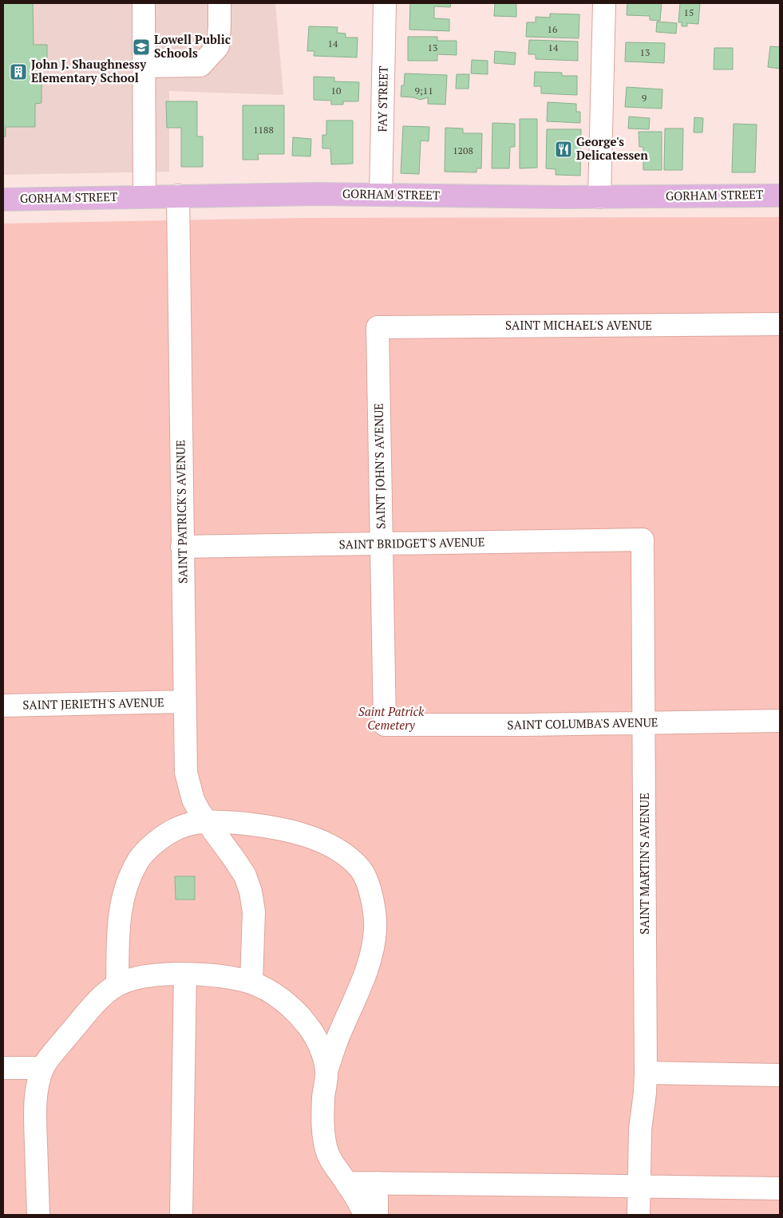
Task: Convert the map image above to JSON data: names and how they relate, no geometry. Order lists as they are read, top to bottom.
{
  "streets": {
    "main road": ["GORHAM STREET"],
    "street": [
      "FAY STREET",
      "SAINT MICHAEL'S AVENUE",
      "SAINT JOHN'S AVENUE",
      "SAINT PATRICK'S AVENUE",
      "SAINT BRIDGET'S AVENUE",
      "SAINT JERIETH'S AVENUE",
      "SAINT COLUMBA'S AVENUE",
      "SAINT MARTIN'S AVENUE"
    ]
  },
  "crossings": [
    ["FAY STREET", "GORHAM STREET"],
    ["GORHAM STREET", "SAINT PATRICK'S AVENUE"],
    ["SAINT MICHAEL'S AVENUE", "SAINT JOHN'S AVENUE"],
    ["SAINT JOHN'S AVENUE", "SAINT BRIDGET'S AVENUE"],
    ["SAINT JOHN'S AVENUE", "SAINT COLUMBA'S AVENUE"],
    ["SAINT PATRICK'S AVENUE", "SAINT BRIDGET'S AVENUE"],
    ["SAINT PATRICK'S AVENUE", "SAINT JERIETH'S AVENUE"],
    ["SAINT BRIDGET'S AVENUE", "SAINT MARTIN'S AVENUE"],
    ["SAINT COLUMBA'S AVENUE", "SAINT MARTIN'S AVENUE"]
  ],
  "parks": ["Saint Patrick Cemetery"],
  "places": {
    "school or university": ["Lowell Public Schools"],
    "building": ["John J. Shaughnessy Elementary School"],
    "restaurant": ["George's Delicatessen"]
  },
  "house_numbers": [
    "15",
    "16",
    "14",
    "13",
    "14",
    "13",
    "10",
    "9;11",
    "9",
    "1188",
    "1208"
  ]
}
